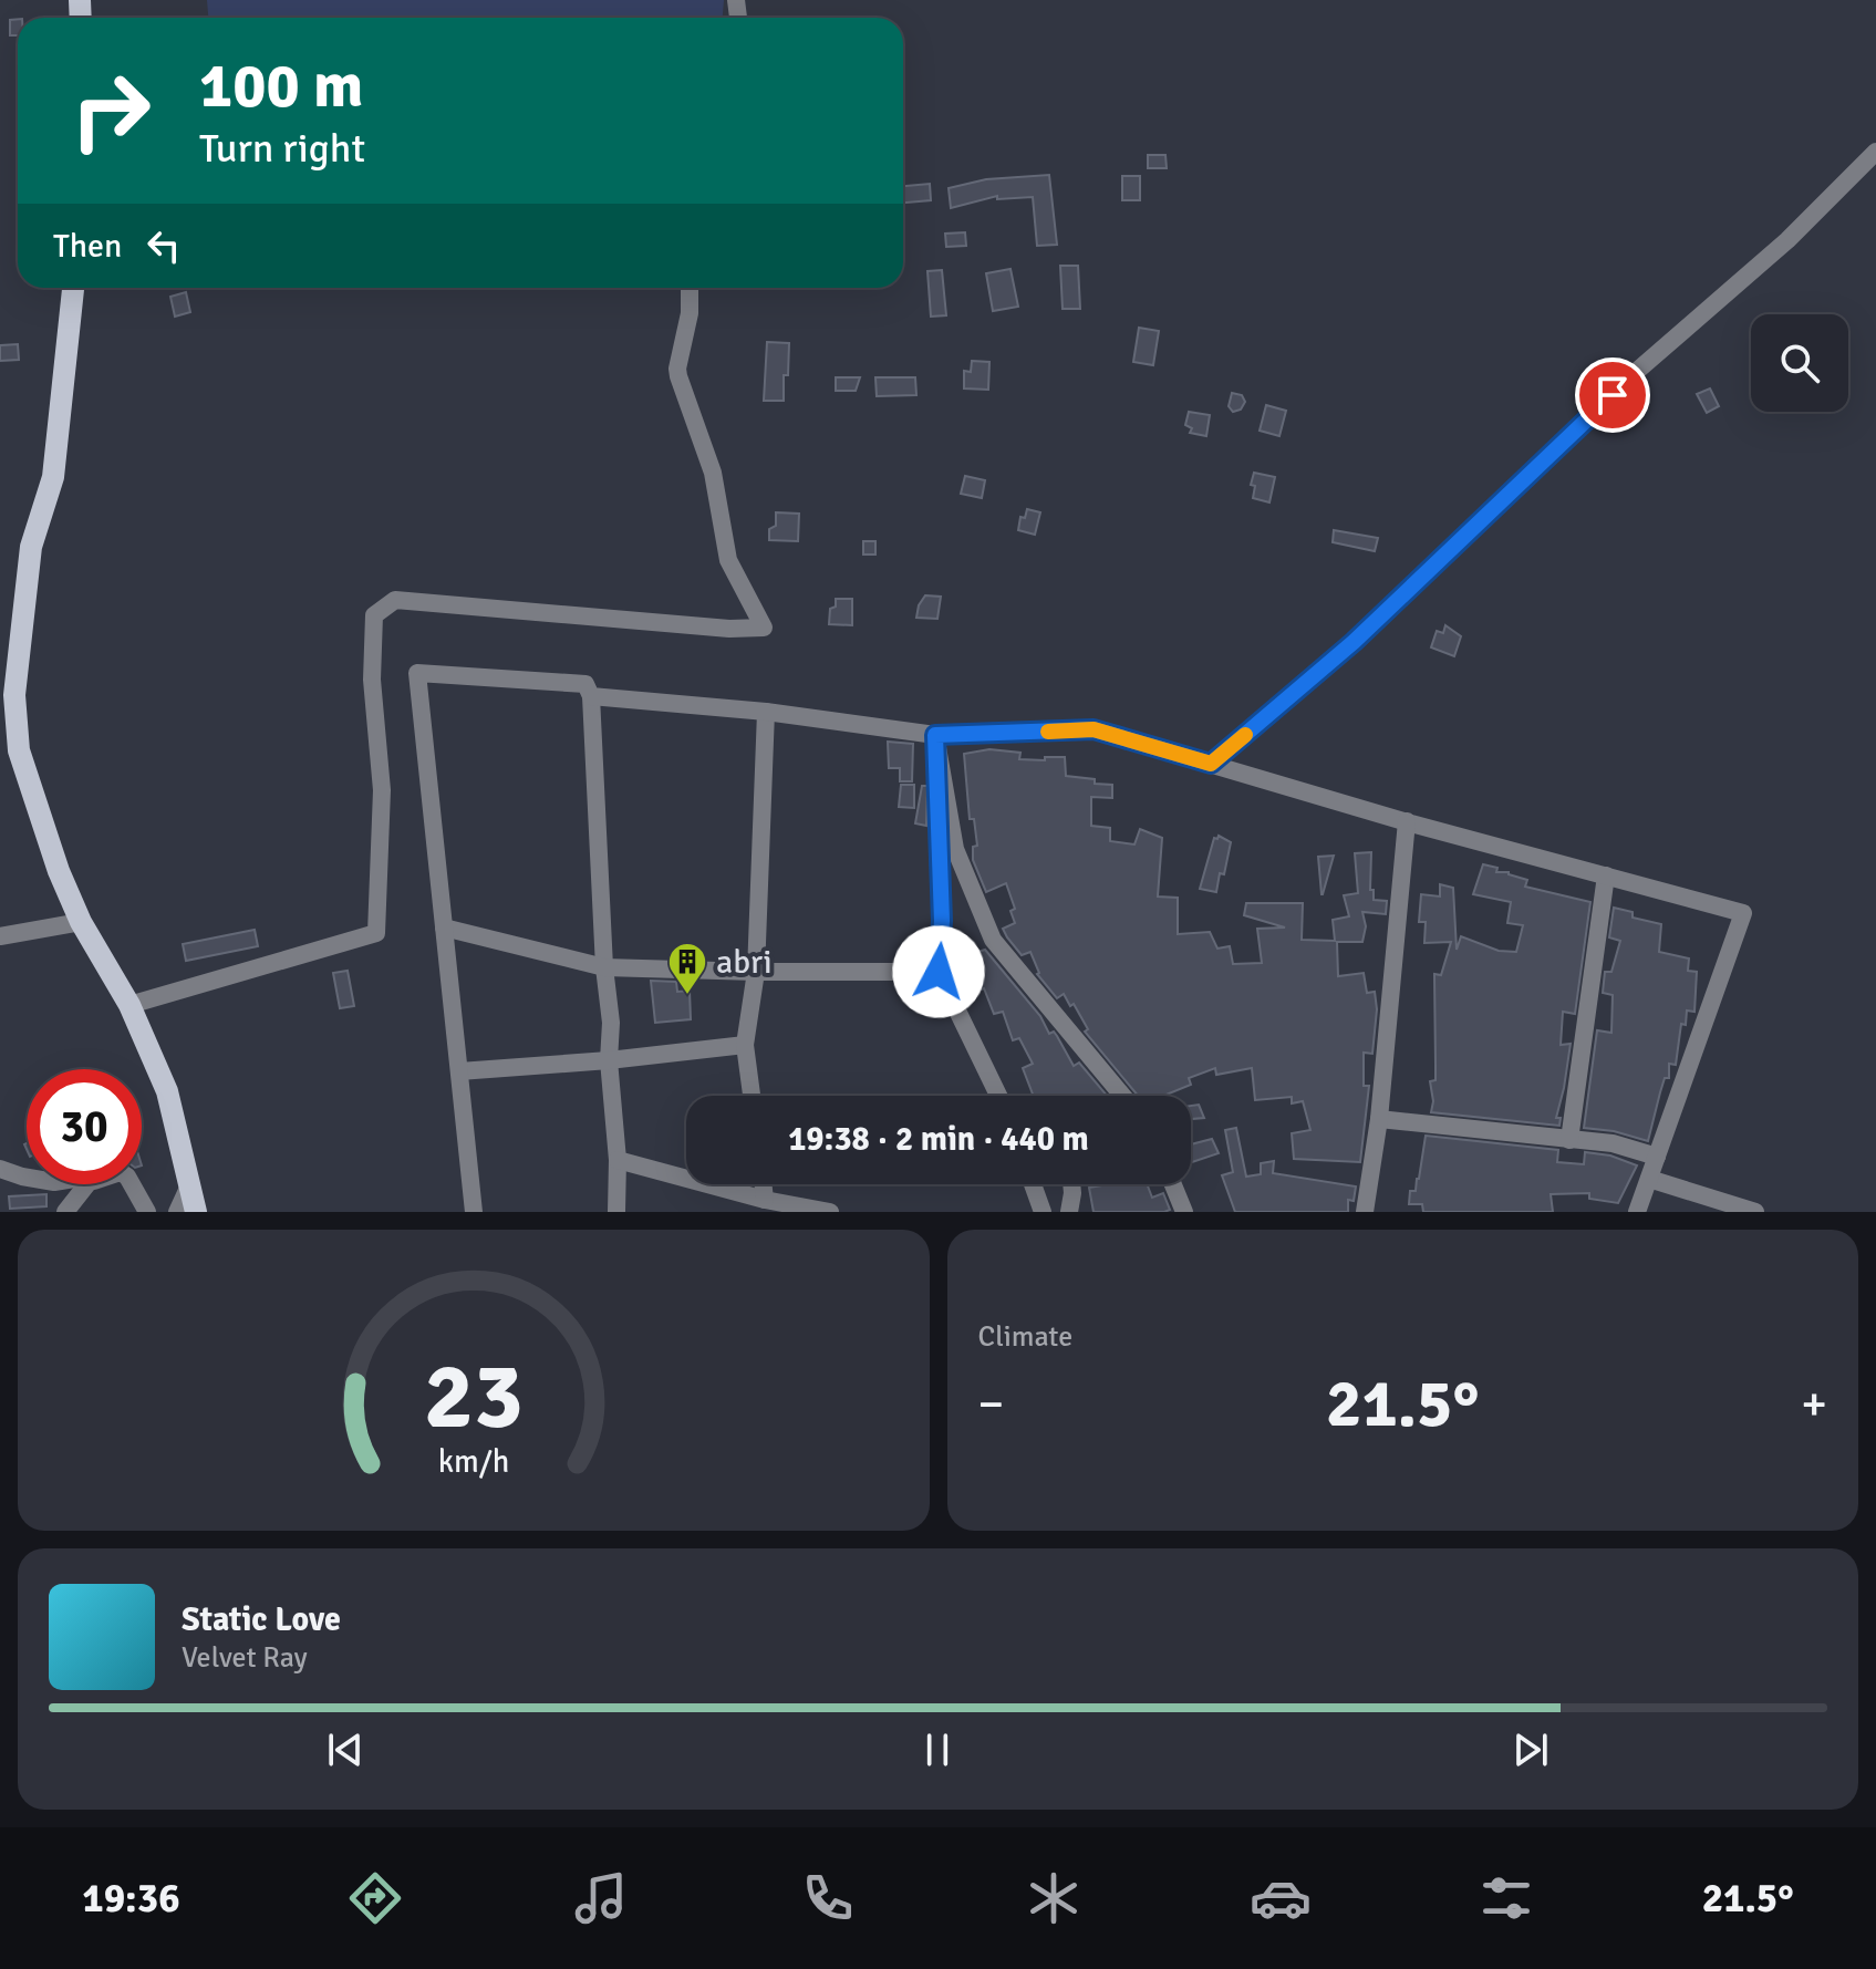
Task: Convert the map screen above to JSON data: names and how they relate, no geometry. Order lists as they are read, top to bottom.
{
  "places": {
    "building": ["abri"]
  },
  "page": {
    "turn": ["100 m", "Turn right"],
    "then": "Then",
    "limit": "30",
    "trip": "19:38 · 2 min · 440 m",
    "tile": "Climate",
    "heat": ["−", "21.5°", "+"],
    "song": ["Static Love", "Velvet Ray"],
    "tabs": ["19:36", "21.5°"],
    "gauge": ["23", "km/h"]
  }
}
